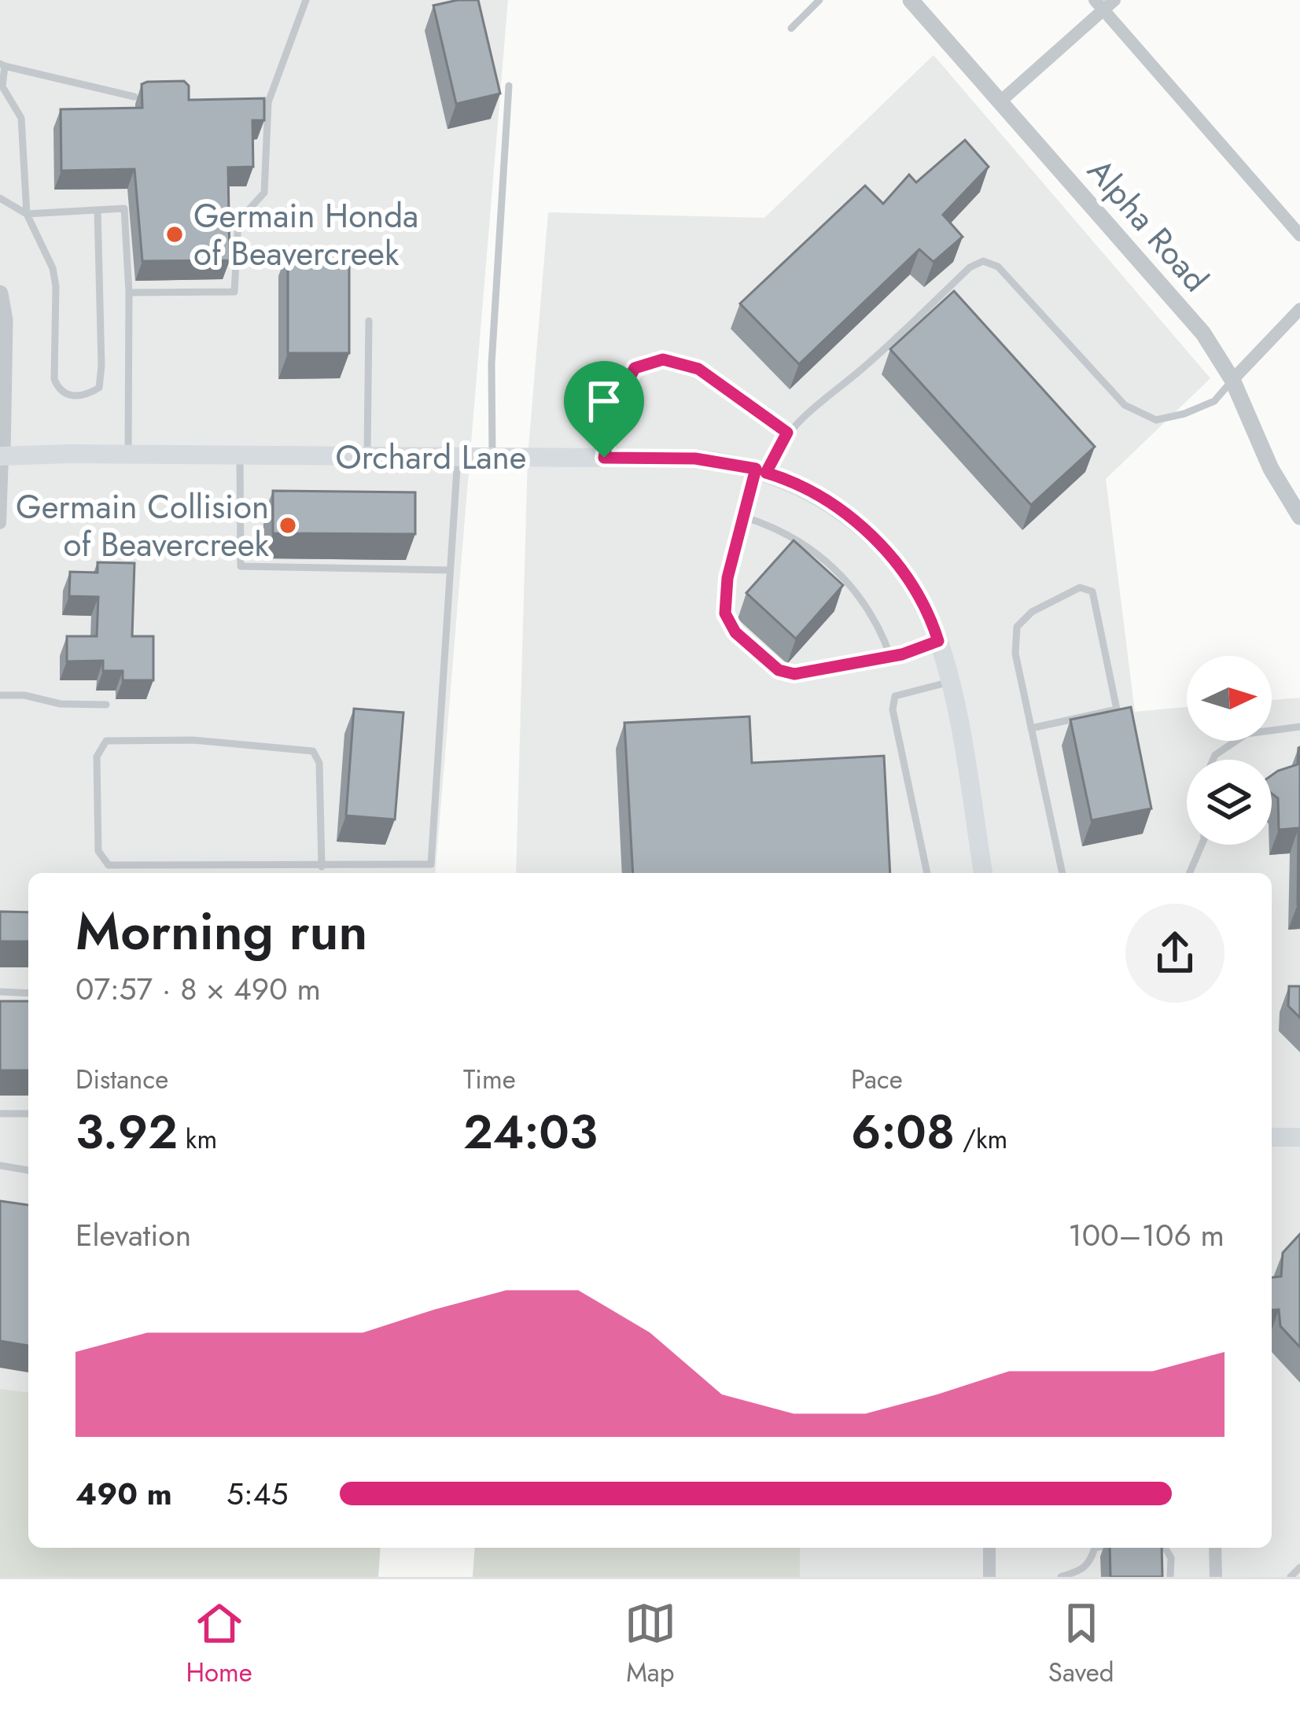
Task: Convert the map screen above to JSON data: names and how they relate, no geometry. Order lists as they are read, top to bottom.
{
  "streets": {
    "main road": ["Orchard Lane"],
    "street": ["Alpha Road"]
  },
  "places": ["Germain Honda of Beavercreek", "Germain Collision of Beavercreek"],
  "north": "right",
  "page": {
    "heading": ["Morning run", "07:57 · 8 × 490 m"],
    "stats": [
      ["Distance", "3.92 km"],
      ["Time", "24:03"],
      ["Pace", "6:08 /km"]
    ],
    "chart": ["Elevation", "100–106 m"],
    "list": [
      {
        "name": "490 m",
        "note": "5:45"
      }
    ],
    "tabs": ["Home", "Map", "Saved"]
  }
}
